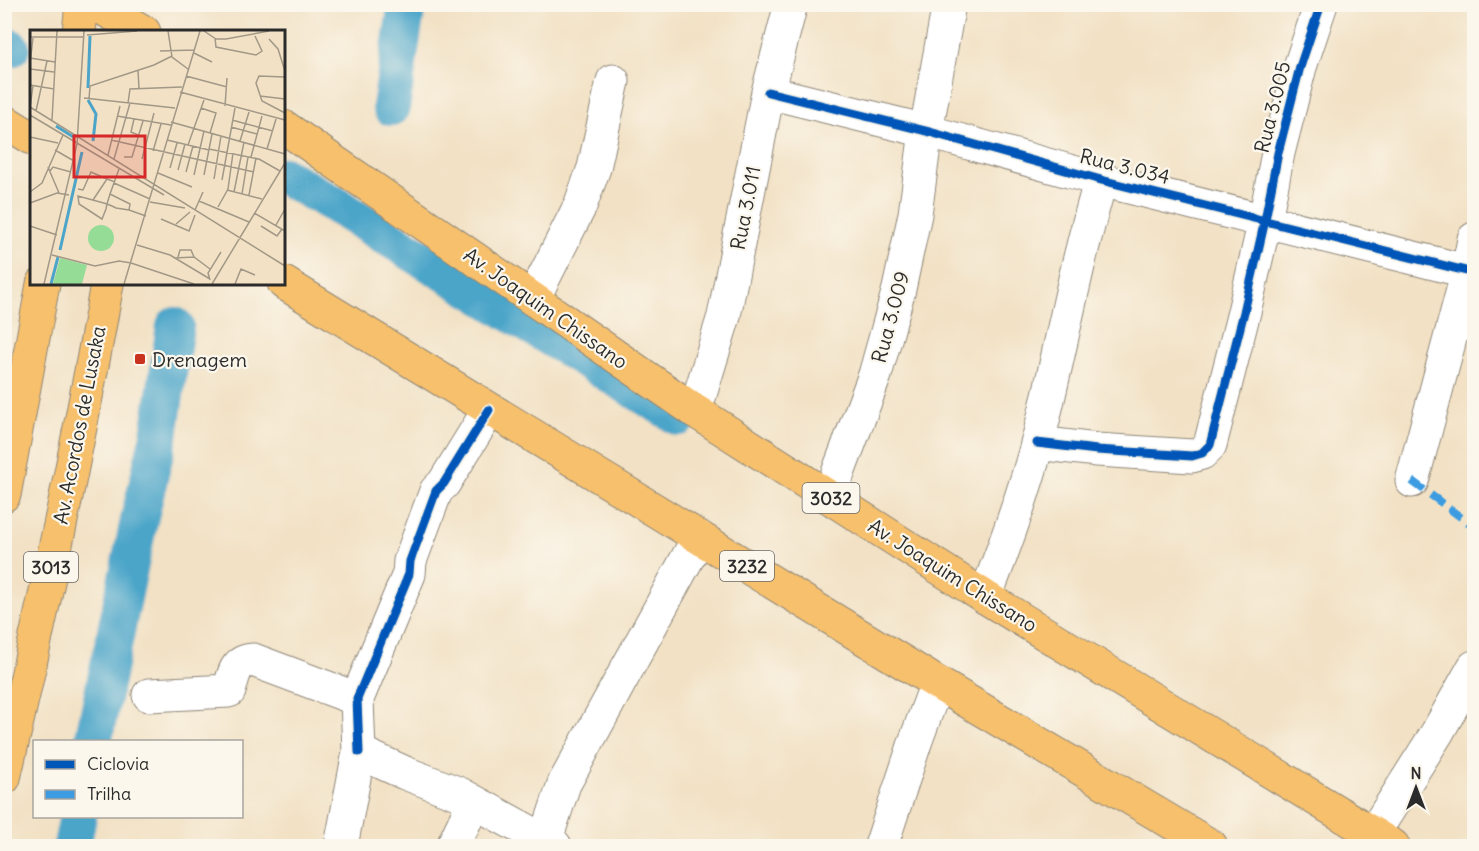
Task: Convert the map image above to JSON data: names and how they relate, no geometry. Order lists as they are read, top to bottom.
{
  "streets": {
    "main road": [
      "Av. Joaquim Chissano",
      "Av. Acordos de Lusaka",
      "3032",
      "3232",
      "3013"
    ],
    "street": [
      "Rua 3.005",
      "Rua 3.034",
      "Rua 3.011",
      "Rua 3.009"
    ]
  },
  "crossings": [
    ["Rua 3.005", "Rua 3.034"],
    ["Rua 3.034", "Rua 3.011"],
    ["Rua 3.034", "Rua 3.009"],
    ["Rua 3.011", "Av. Joaquim Chissano"],
    ["Av. Joaquim Chissano", "Rua 3.009"]
  ],
  "places": {
    "transit": ["Drenagem"]
  },
  "legend": ["Ciclovia", "Trilha"],
  "north": "top"
}
